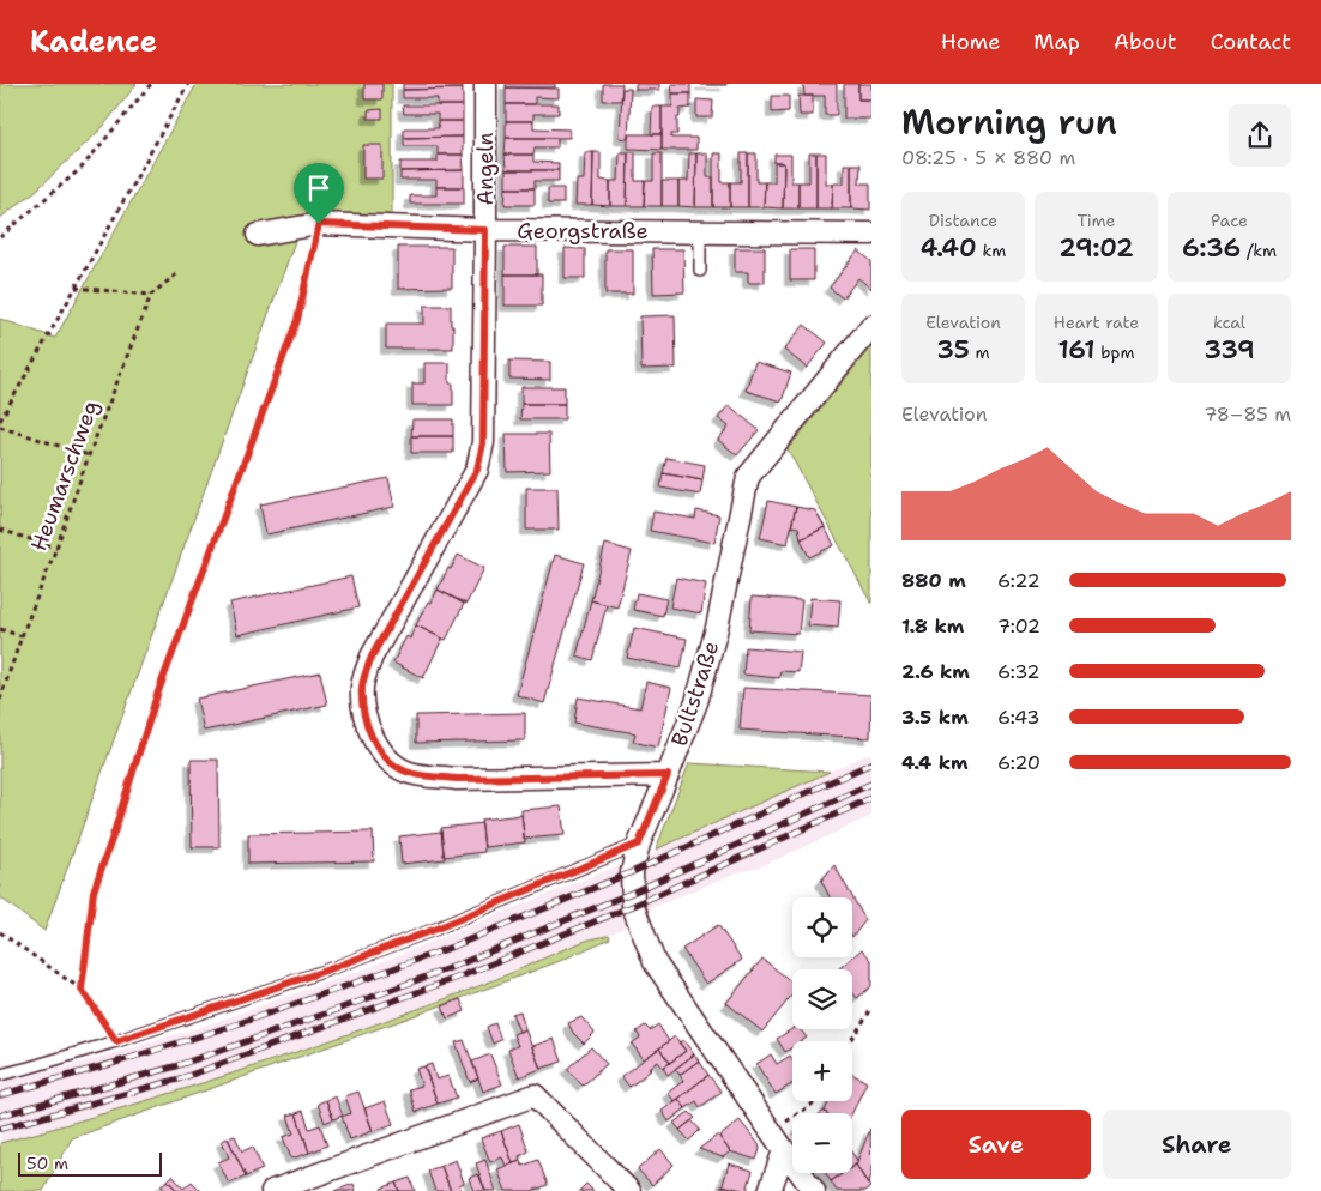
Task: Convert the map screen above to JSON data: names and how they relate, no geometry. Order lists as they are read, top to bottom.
{
  "streets": {
    "street": ["Angeln", "Georgstraße", "Bultstraße"],
    "path": ["Heumarschweg"]
  },
  "crossings": [
    ["Angeln", "Georgstraße"],
    ["Angeln", "Bultstraße"]
  ],
  "scale_bar": "50 m",
  "page": {
    "header": "Kadence",
    "nav": [
      "Home",
      "Map",
      "About",
      "Contact"
    ],
    "heading": ["Morning run", "08:25 · 5 × 880 m"],
    "stats": [
      ["Distance", "4.40 km"],
      ["Time", "29:02"],
      ["Pace", "6:36 /km"],
      ["Elevation", "35 m"],
      ["Heart rate", "161 bpm"],
      ["kcal", "339"]
    ],
    "chart": ["Elevation", "78–85 m"],
    "list": [
      {
        "name": "880 m",
        "note": "6:22"
      },
      {
        "name": "1.8 km",
        "note": "7:02"
      },
      {
        "name": "2.6 km",
        "note": "6:32"
      },
      {
        "name": "3.5 km",
        "note": "6:43"
      },
      {
        "name": "4.4 km",
        "note": "6:20"
      }
    ],
    "map_buttons": ["+", "−"],
    "buttons": ["Save", "Share"],
    "scale": "50 m"
  }
}
